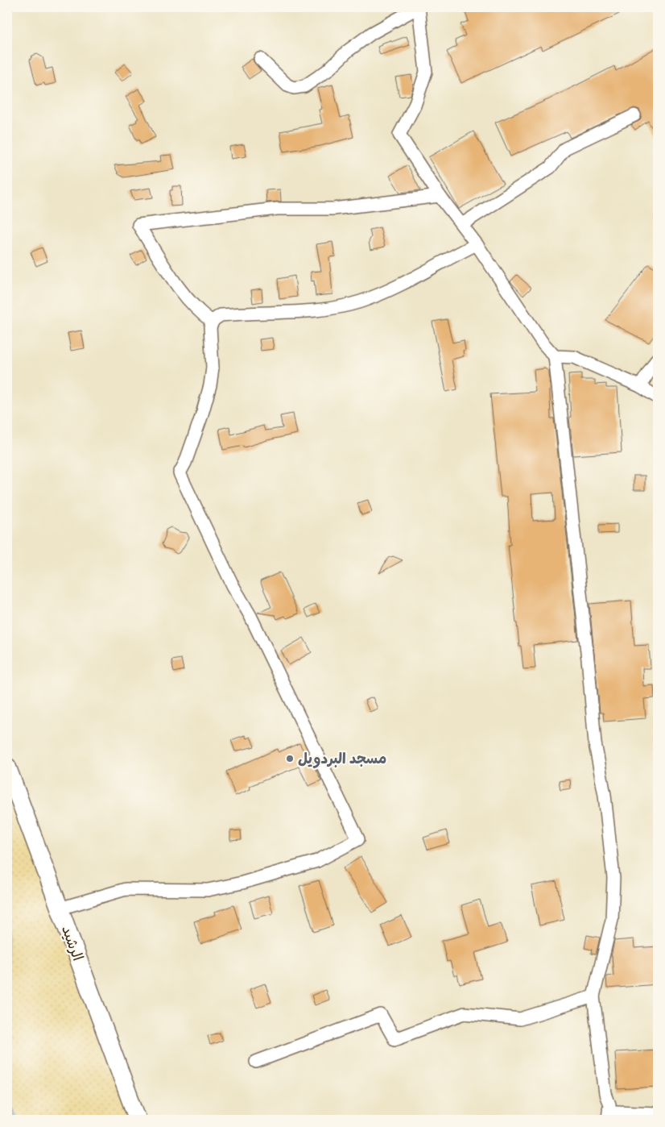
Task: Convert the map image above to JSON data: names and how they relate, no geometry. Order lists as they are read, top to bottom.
{
  "streets": {
    "main road": ["الرشيد"]
  },
  "places": ["مسجد البردويل"]
}
